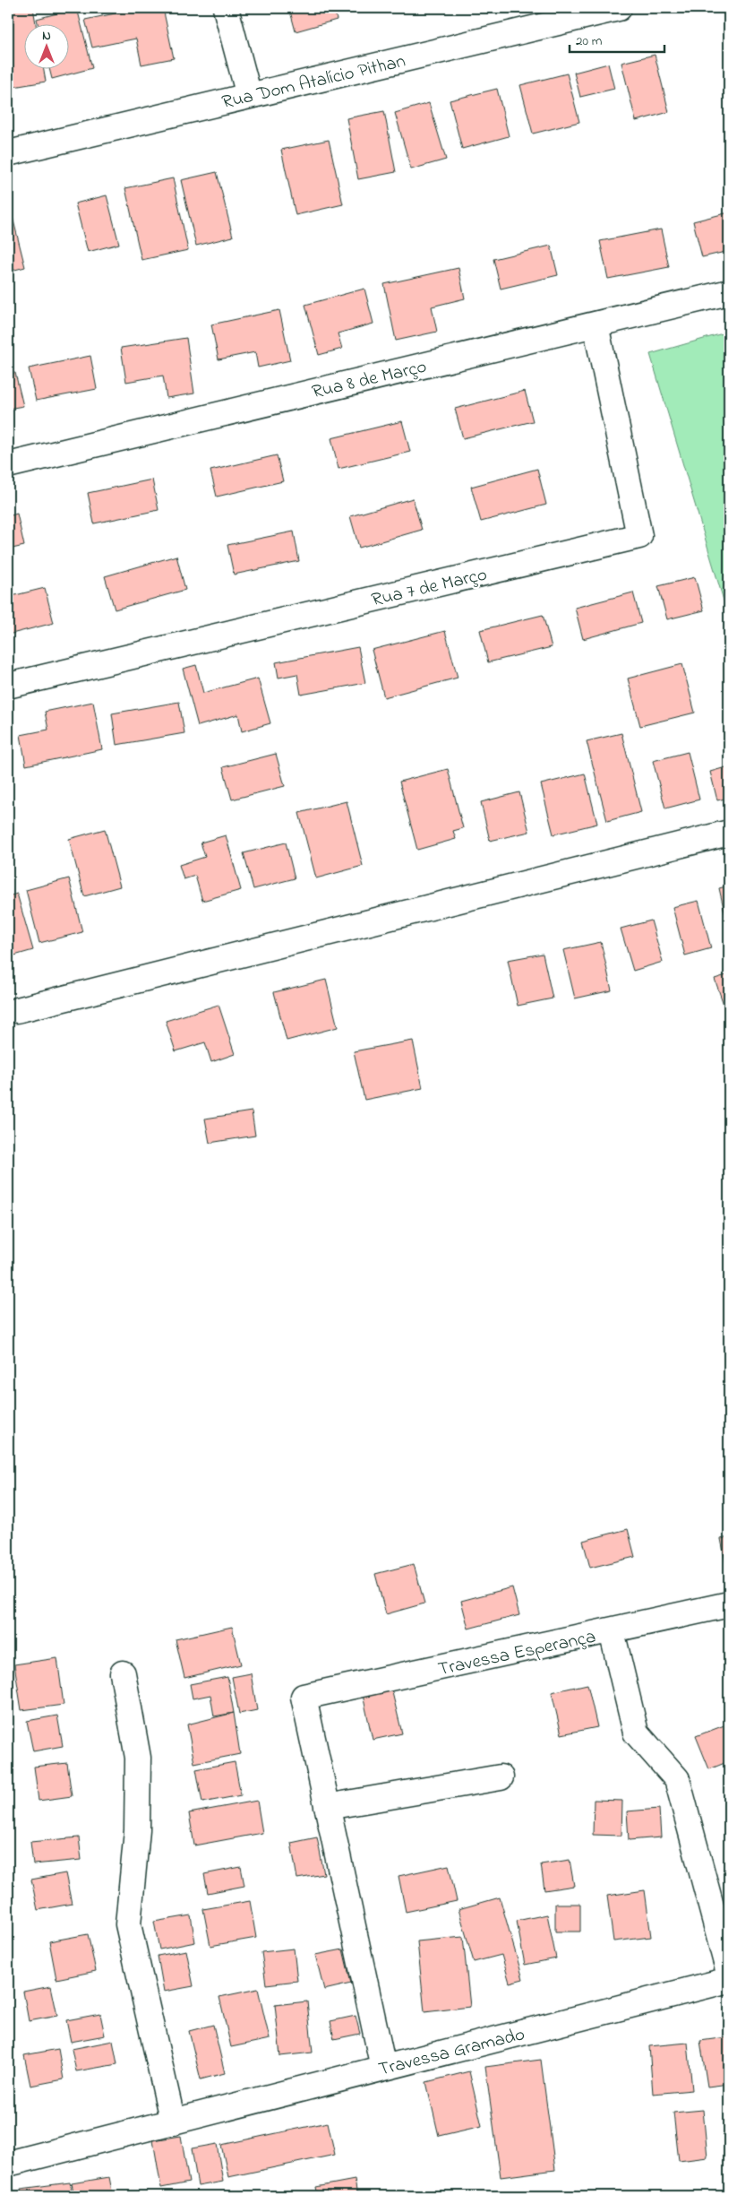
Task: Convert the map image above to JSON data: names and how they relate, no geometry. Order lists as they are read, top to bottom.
{
  "streets": {
    "street": [
      "Rua Dom Atalício Pithan",
      "Rua 8 de Março",
      "Rua 7 de Março",
      "Travessa Esperança",
      "Travessa Gramado"
    ]
  },
  "crossings": [
    ["Rua 8 de Março", "Rua 7 de Março"]
  ],
  "scale_bar": "20 m",
  "north": "top"
}
